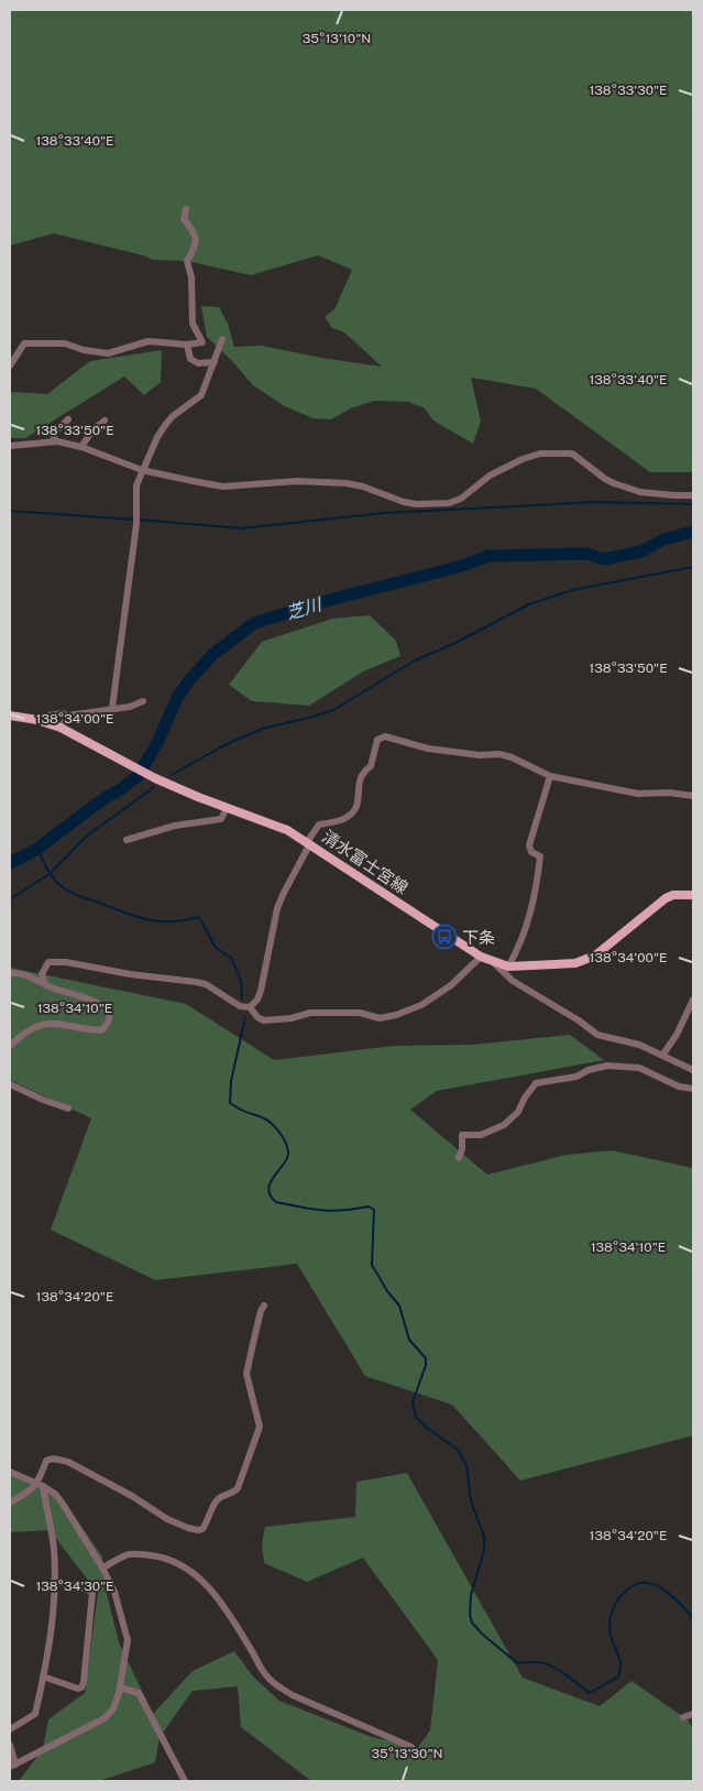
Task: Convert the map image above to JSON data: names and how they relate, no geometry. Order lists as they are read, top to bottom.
{
  "streets": {
    "main road": ["清水富士宮線"]
  },
  "water": ["芝川"],
  "places": {
    "bus stop": ["下条"]
  },
  "coordinates": [
    "35°13'10\"N",
    "138°33'30\"E",
    "138°33'40\"E",
    "138°33'50\"E",
    "138°34'00\"E",
    "138°34'10\"E",
    "138°34'20\"E",
    "138°34'30\"E",
    "35°13'30\"N"
  ]
}
